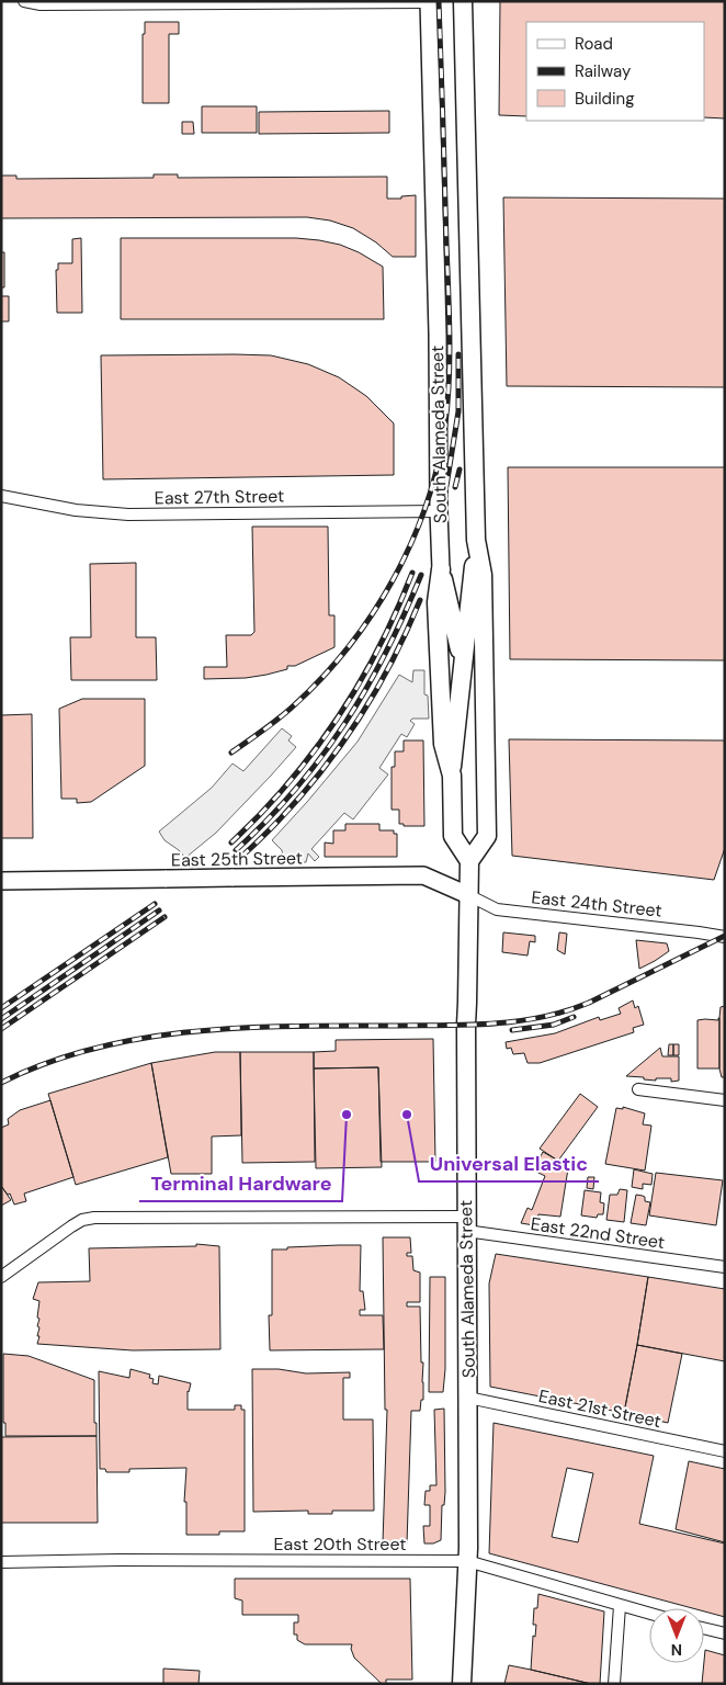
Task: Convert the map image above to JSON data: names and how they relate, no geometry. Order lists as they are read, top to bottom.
{
  "streets": {
    "main road": ["South Alameda Street"],
    "street": [
      "East 27th Street",
      "East 25th Street",
      "East 24th Street",
      "East 22nd Street",
      "East 21st Street",
      "East 20th Street"
    ]
  },
  "crossings": [
    ["South Alameda Street", "East 27th Street"],
    ["South Alameda Street", "East 25th Street"],
    ["South Alameda Street", "East 24th Street"],
    ["South Alameda Street", "East 22nd Street"],
    ["South Alameda Street", "East 21st Street"],
    ["South Alameda Street", "East 20th Street"],
    ["East 25th Street", "East 24th Street"]
  ],
  "places": ["Terminal Hardware", "Universal Elastic"],
  "legend": ["Road", "Railway", "Building"],
  "north": "bottom"
}
